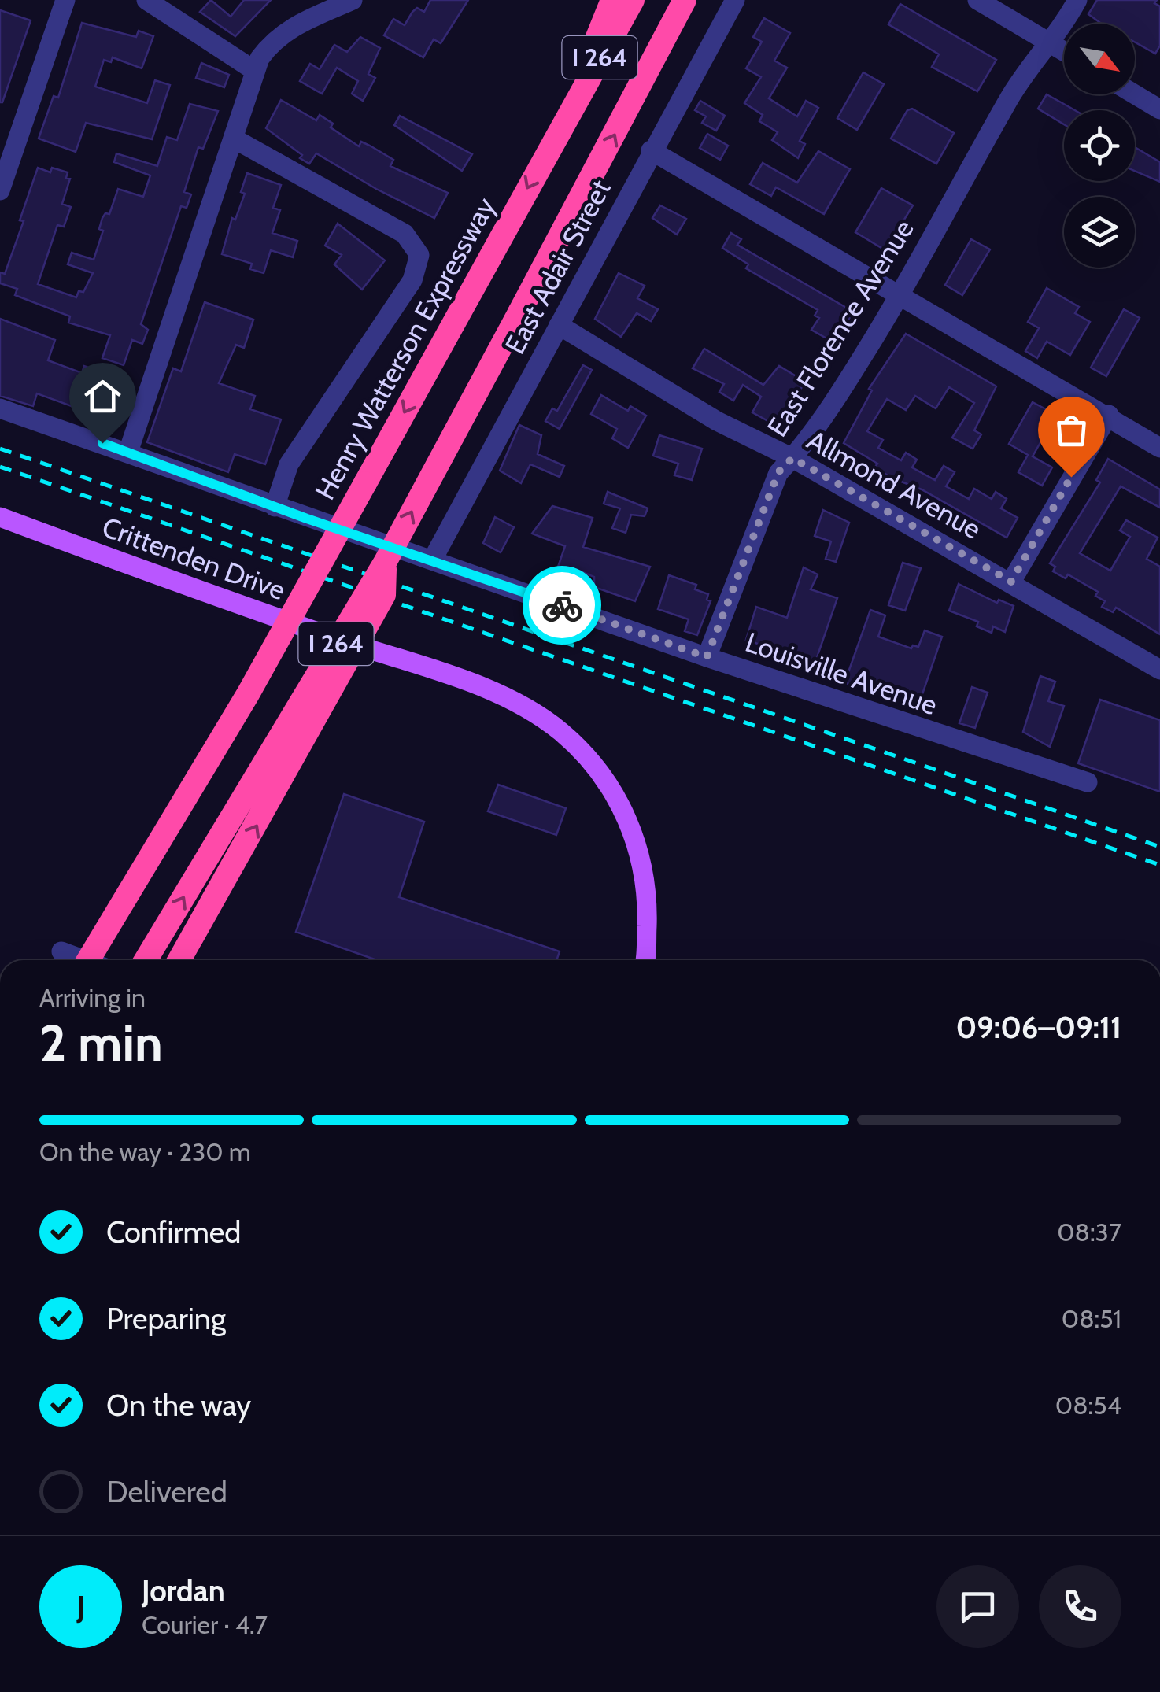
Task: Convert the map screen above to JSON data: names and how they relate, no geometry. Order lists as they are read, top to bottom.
{
  "streets": {
    "highway": ["I 264", "Henry Watterson Expressway"],
    "main road": ["Crittenden Drive"],
    "street": [
      "East Adair Street",
      "East Florence Avenue",
      "Allmond Avenue",
      "Louisville Avenue"
    ]
  },
  "crossings": [
    ["East Adair Street", "Allmond Avenue"],
    ["East Adair Street", "Louisville Avenue"],
    ["East Florence Avenue", "Allmond Avenue"],
    ["East Florence Avenue", "Louisville Avenue"]
  ],
  "north": "bottom right",
  "page": {
    "heading": ["2 min", "Arriving in", "09:06–09:11"],
    "panel": ["Jordan", "Courier · 4.7"],
    "bar": "On the way · 230 m",
    "list": [
      ["Confirmed", "08:37"],
      ["Preparing", "08:51"],
      ["On the way", "08:54"],
      "Delivered"
    ],
    "round": "J"
  }
}
